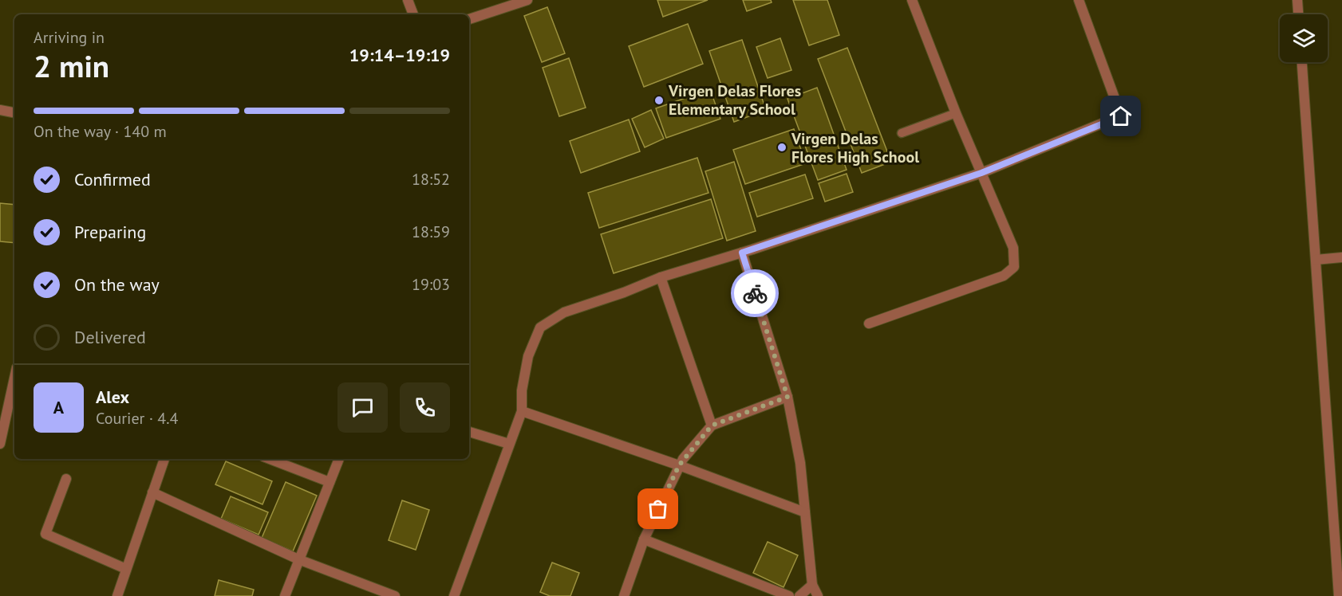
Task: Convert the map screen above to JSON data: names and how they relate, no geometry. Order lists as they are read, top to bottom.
{
  "places": ["Virgen Delas Flores Elementary School", "Virgen Delas Flores High School"],
  "page": {
    "heading": ["2 min", "Arriving in", "19:14–19:19"],
    "panel": ["Alex", "Courier · 4.4"],
    "bar": "On the way · 140 m",
    "list": [
      ["Confirmed", "18:52"],
      ["Preparing", "18:59"],
      ["On the way", "19:03"],
      "Delivered"
    ],
    "round": "A"
  }
}
